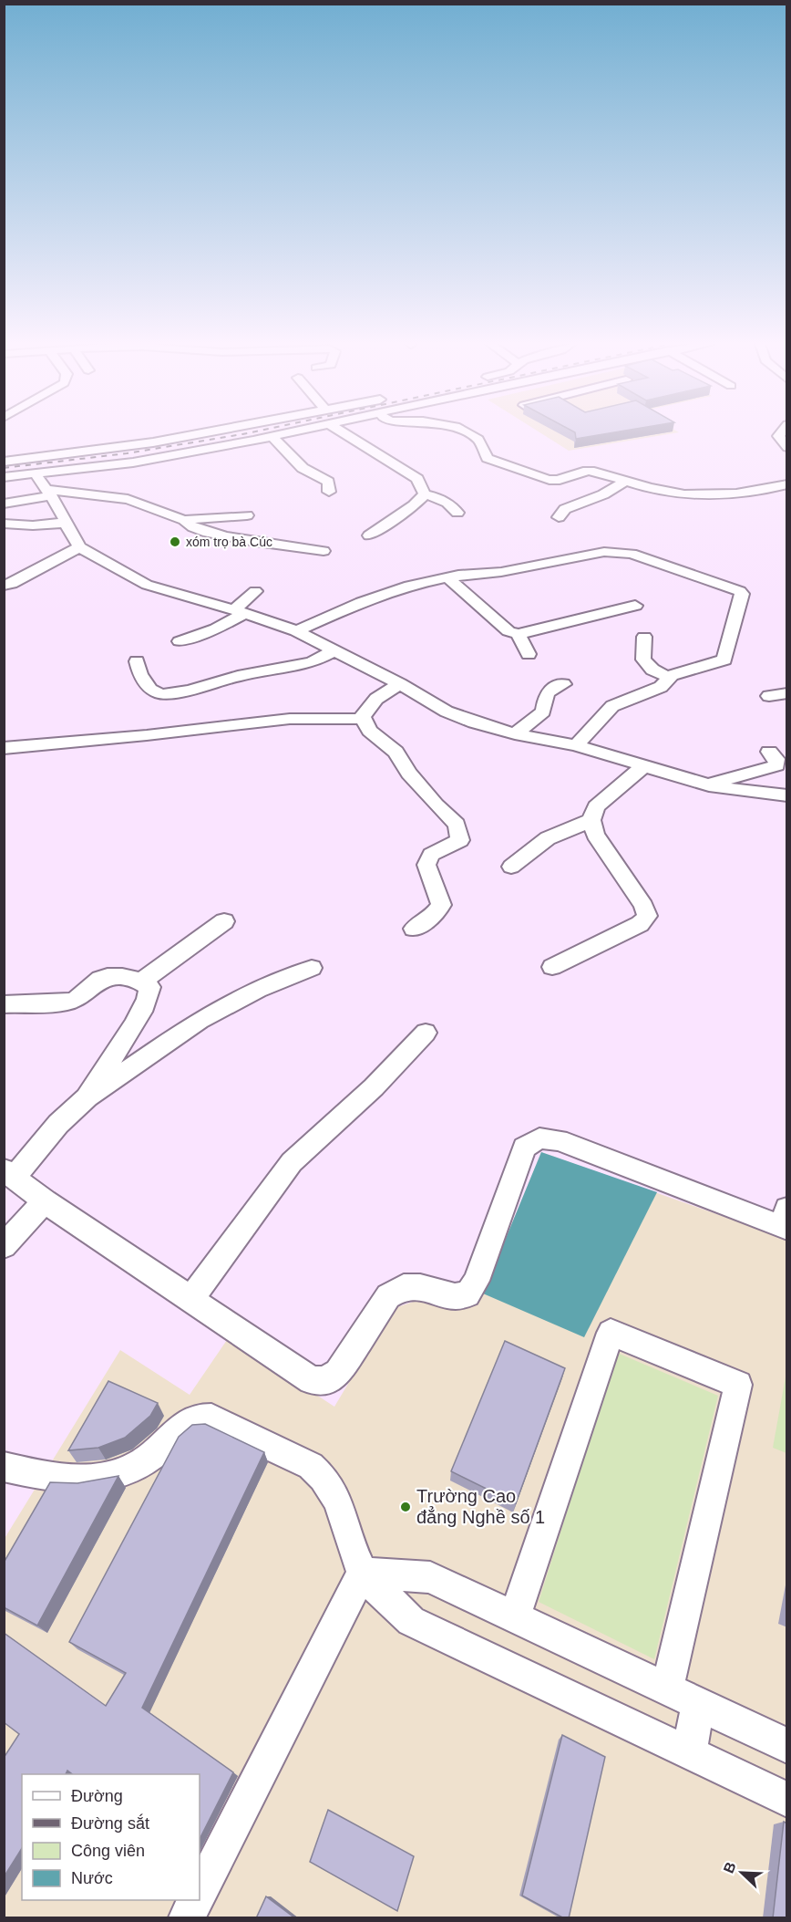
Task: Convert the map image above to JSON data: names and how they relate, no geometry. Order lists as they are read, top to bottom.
{
  "places": ["xóm trọ bà Cúc", "Trường Cao đẳng Nghề số 1"],
  "legend": [
    "Đường",
    "Đường sắt",
    "Công viên",
    "Nước"
  ],
  "north": "top left"
}
